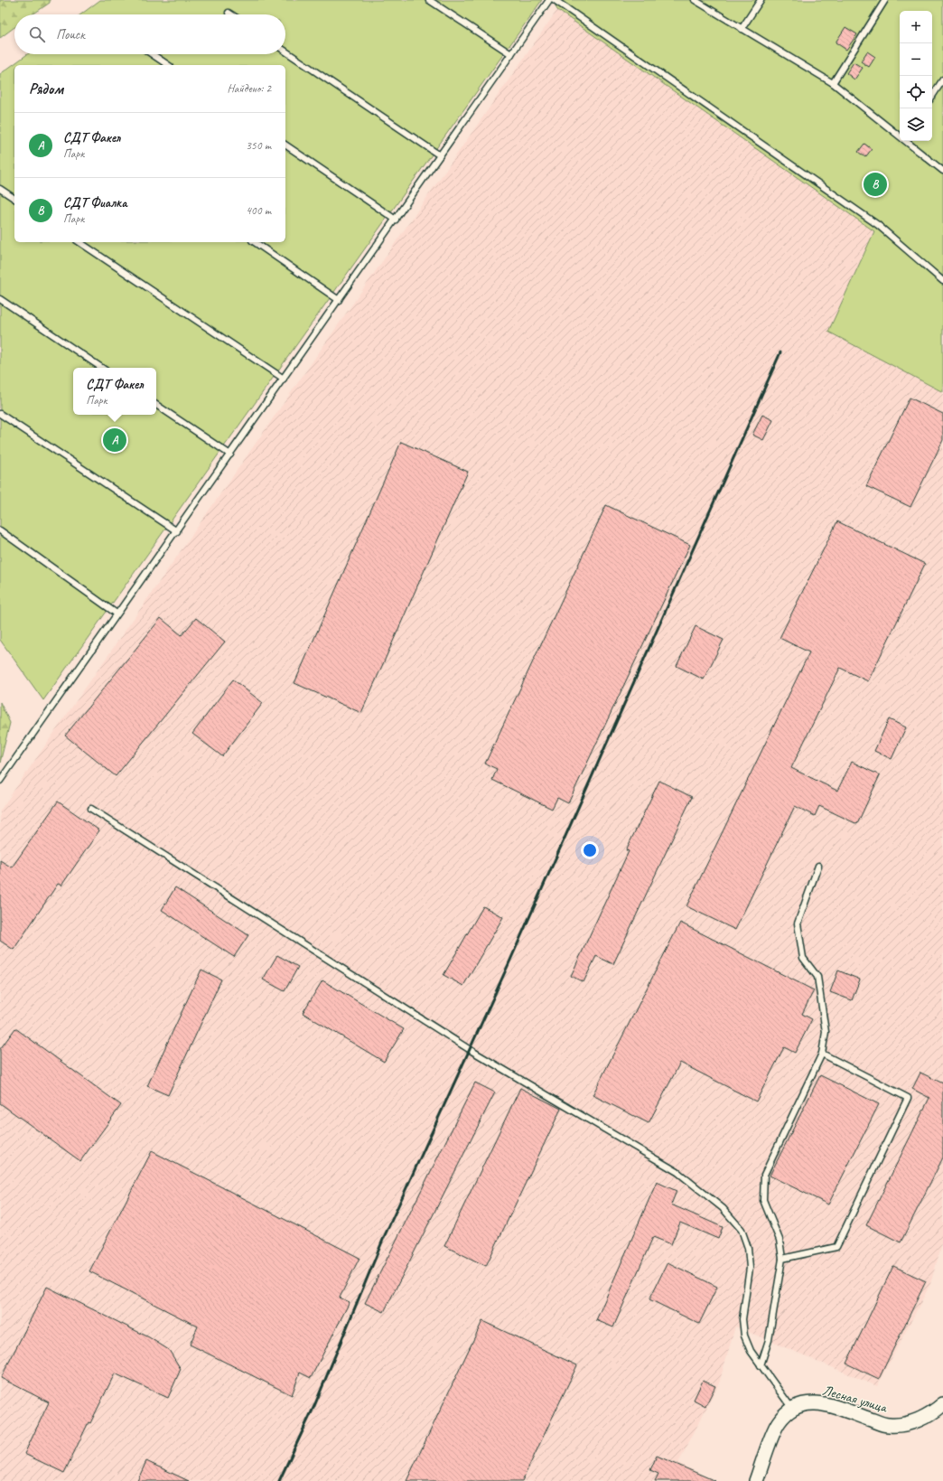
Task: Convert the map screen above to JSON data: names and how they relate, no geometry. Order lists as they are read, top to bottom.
{
  "streets": {
    "street": ["Лесная улица"]
  },
  "page": {
    "map_buttons": ["+", "−"],
    "search": "Поиск",
    "heading": ["Рядом", "Найдено: 2"],
    "list": [
      {
        "mark": "A",
        "name": "СДТ Факел",
        "note": "Парк",
        "value": "350 m"
      },
      {
        "mark": "B",
        "name": "СДТ Фиалка",
        "note": "Парк",
        "value": "400 m"
      }
    ],
    "pins": ["B", "A"],
    "popup": ["СДТ Факел", "Парк"]
  }
}
